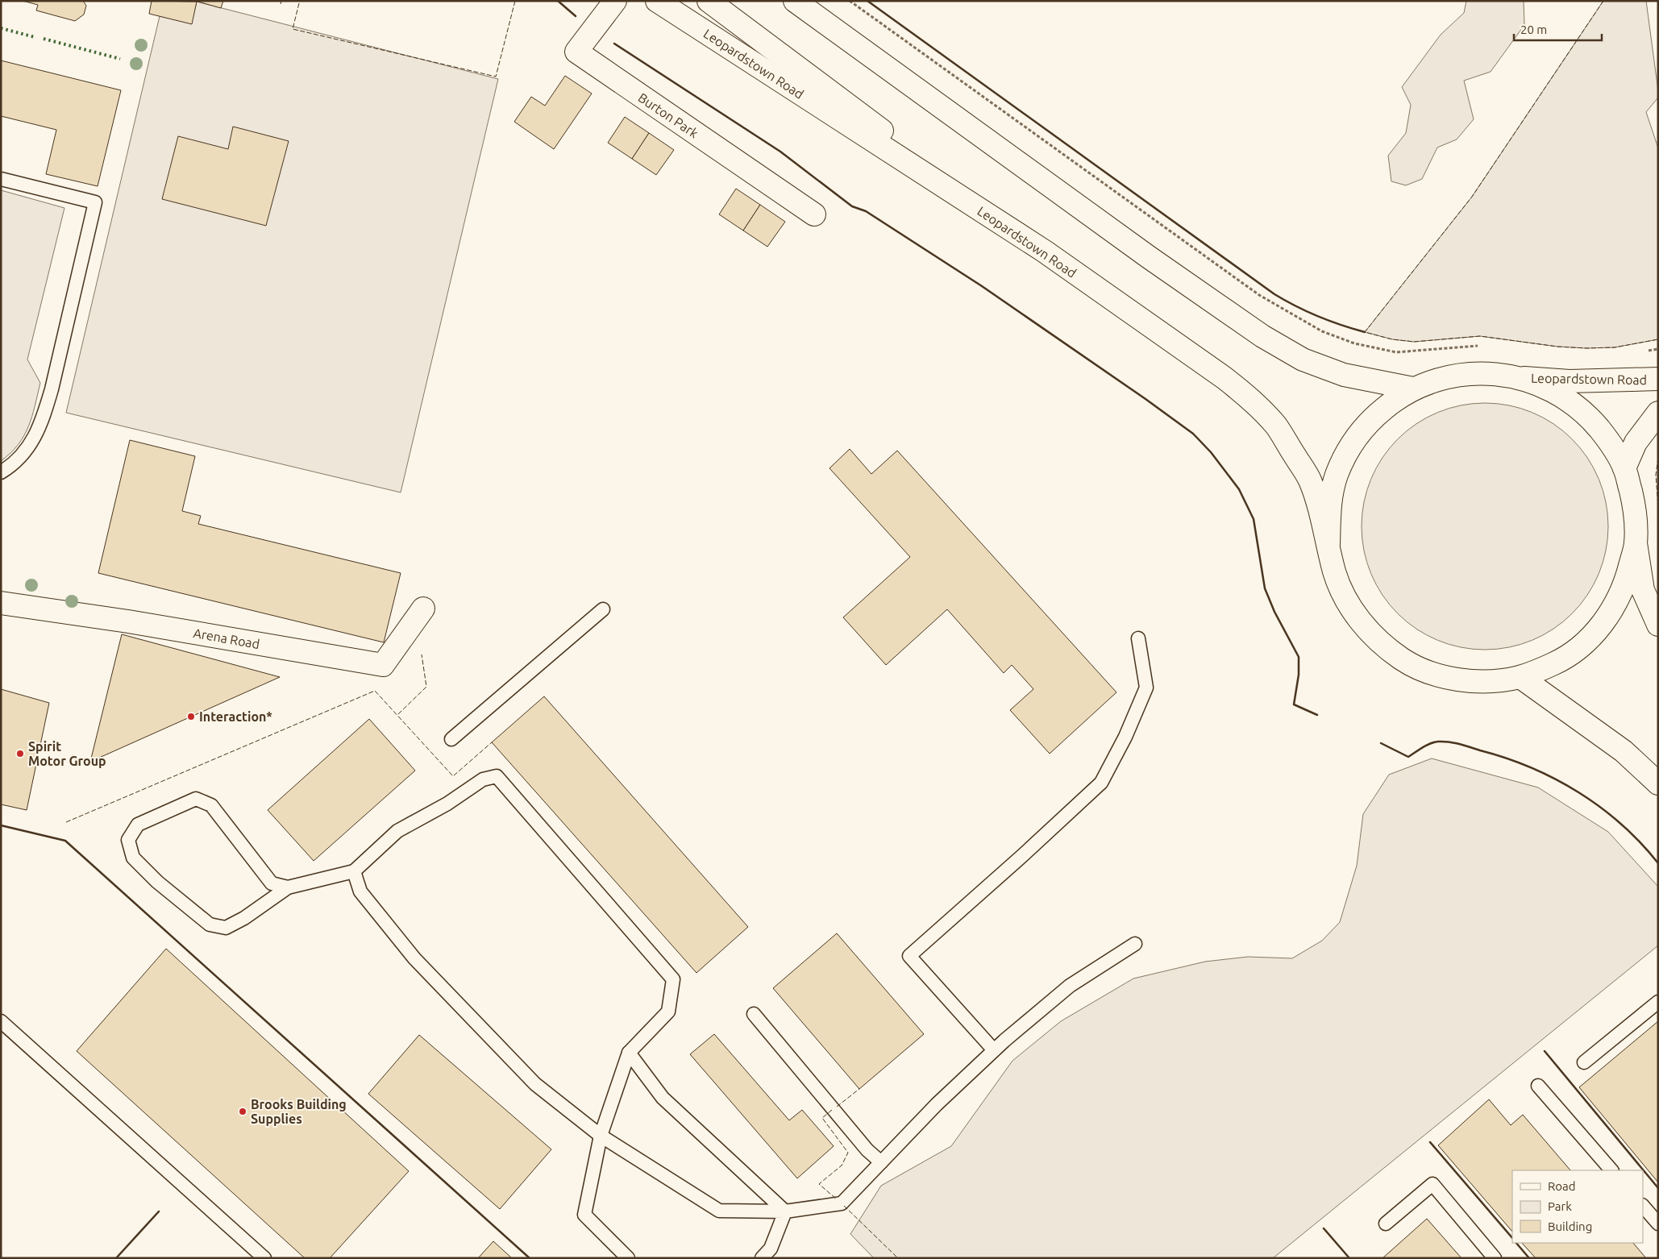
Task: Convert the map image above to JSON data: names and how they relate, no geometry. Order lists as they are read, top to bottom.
{
  "streets": {
    "main road": ["Leopardstown Road", "Burton Park", "Arena Road"]
  },
  "places": ["Interaction*", "Spirit Motor Group", "Brooks Building Supplies"],
  "legend": ["Road", "Park", "Building"],
  "scale_bar": "20 m"
}
